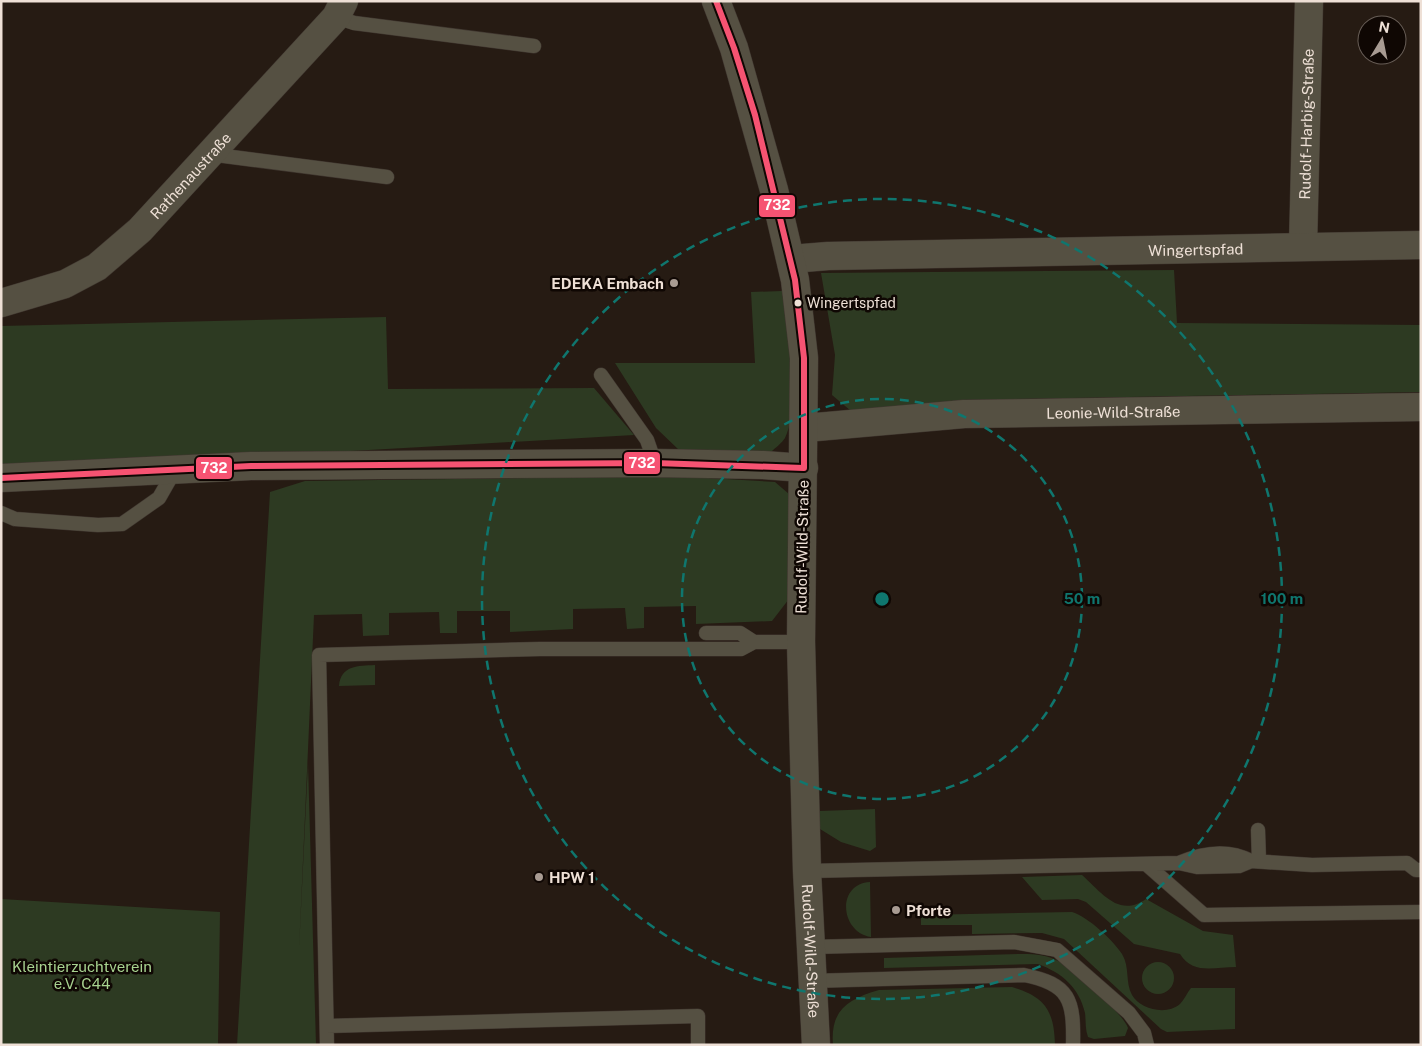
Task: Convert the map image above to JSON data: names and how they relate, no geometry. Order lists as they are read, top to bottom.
{
  "streets": {
    "street": [
      "Rudolf-Harbig-Straße",
      "Rathenaustraße",
      "Wingertspfad",
      "Leonie-Wild-Straße",
      "Rudolf-Wild-Straße"
    ]
  },
  "crossings": [
    ["Rudolf-Harbig-Straße", "Wingertspfad"],
    ["Wingertspfad", "Rudolf-Wild-Straße"],
    ["Leonie-Wild-Straße", "Rudolf-Wild-Straße"]
  ],
  "parks": ["Kleintierzuchtverein e.V. C44"],
  "places": [
    "EDEKA Embach",
    "Wingertspfad",
    "HPW 1",
    "Pforte"
  ],
  "lines": ["transit line 732"],
  "north": "top",
  "rings": ["50 m", "100 m"]
}
